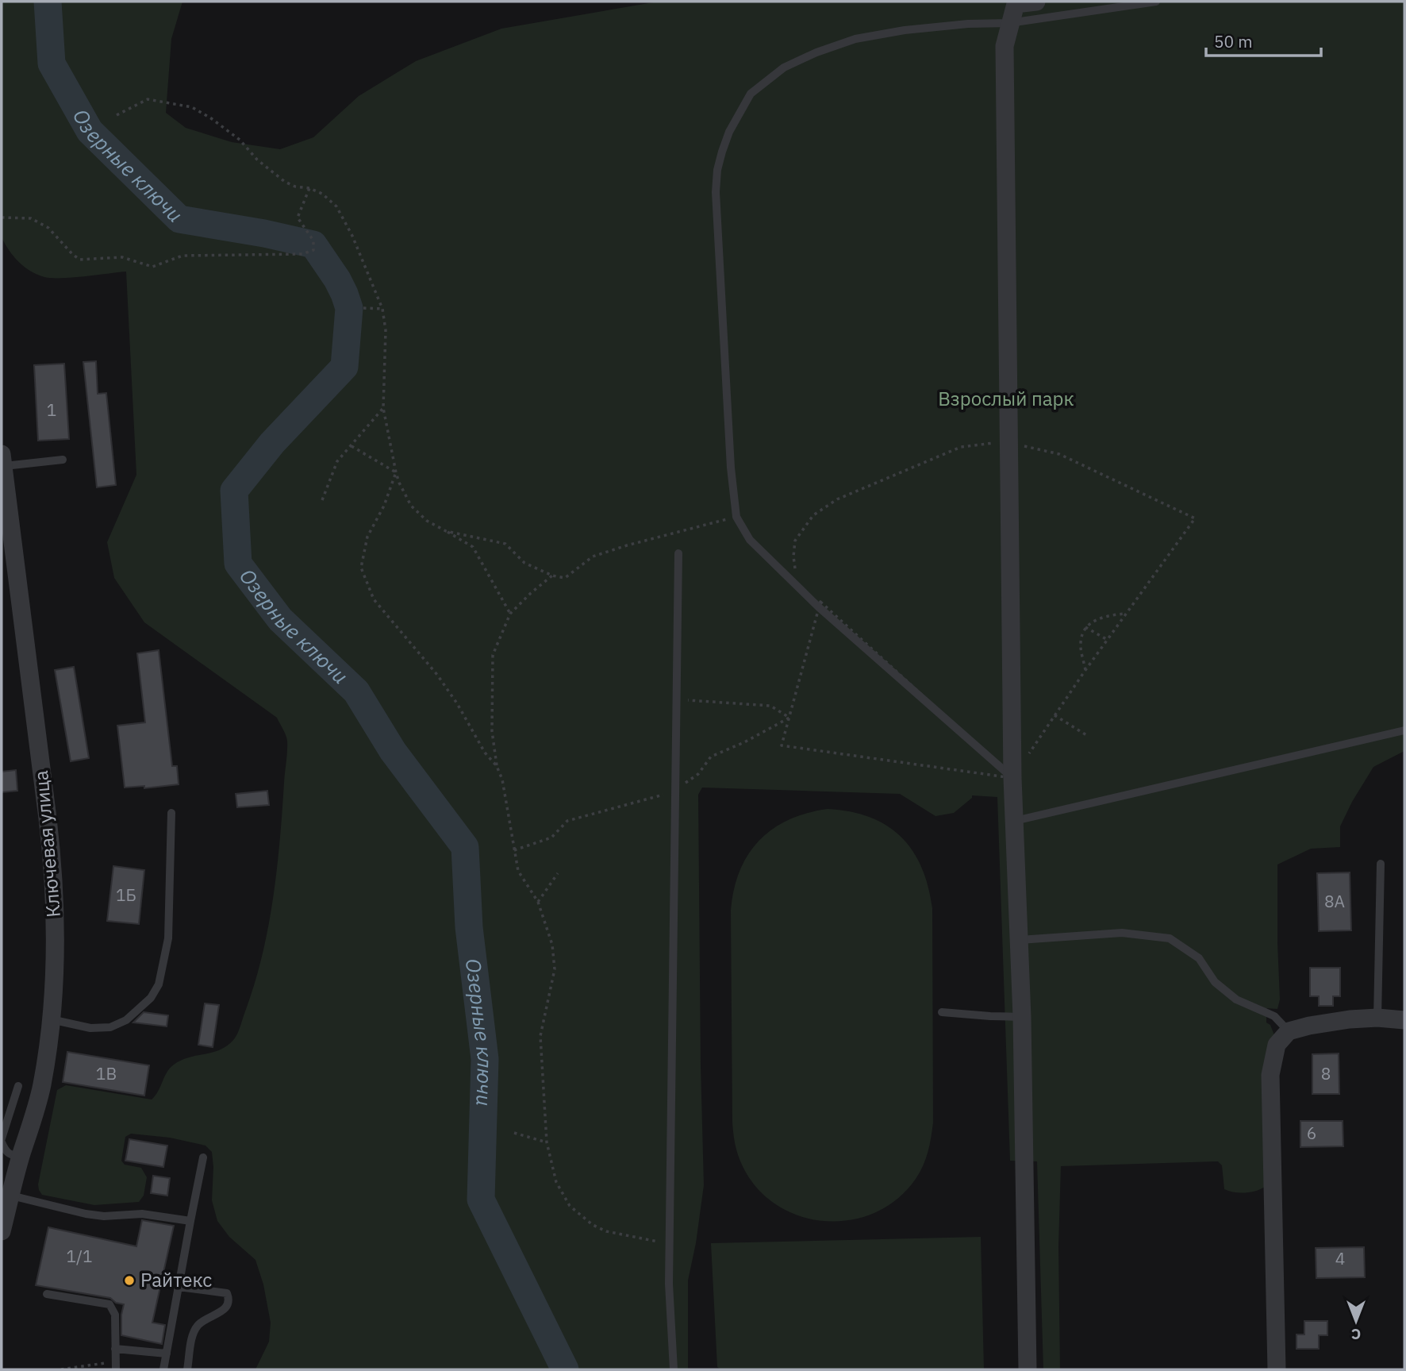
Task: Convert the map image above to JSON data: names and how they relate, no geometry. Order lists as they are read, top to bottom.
{
  "streets": {
    "street": ["Ключевая улица"]
  },
  "water": ["Озерные ключи"],
  "parks": ["Взрослый парк"],
  "places": ["Райтекс"],
  "house_numbers": [
    "1",
    "1Б",
    "8А",
    "1В",
    "8",
    "6",
    "1/1",
    "4"
  ],
  "scale_bar": "50 m",
  "north": "bottom"
}
